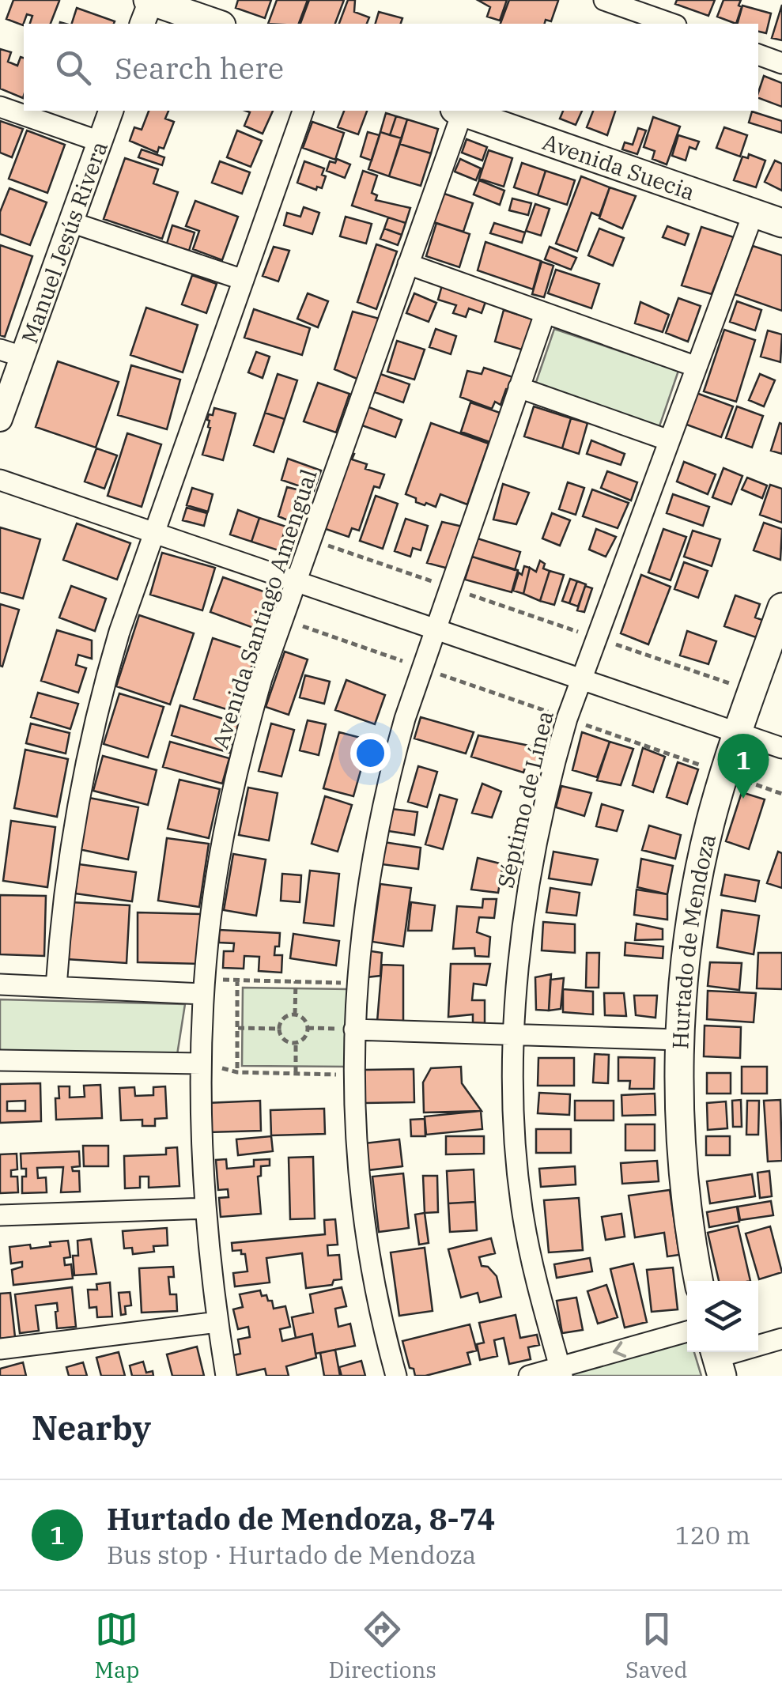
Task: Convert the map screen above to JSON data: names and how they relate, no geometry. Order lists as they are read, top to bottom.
{
  "streets": {
    "main road": ["Avenida Suecia", "Hurtado de Mendoza"],
    "street": ["Manuel Jesús Rivera", "Avenida Santiago Amengual", "Séptimo de Línea"]
  },
  "crossings": [
    ["Avenida Suecia", "Séptimo de Línea"]
  ],
  "page": {
    "search": "Search here",
    "pins": "1",
    "heading": "Nearby",
    "list": [
      {
        "mark": "1",
        "name": "Hurtado de Mendoza, 8-74",
        "note": "Bus stop · Hurtado de Mendoza",
        "value": "120 m"
      }
    ],
    "nav": ["Map", "Directions", "Saved"]
  }
}
